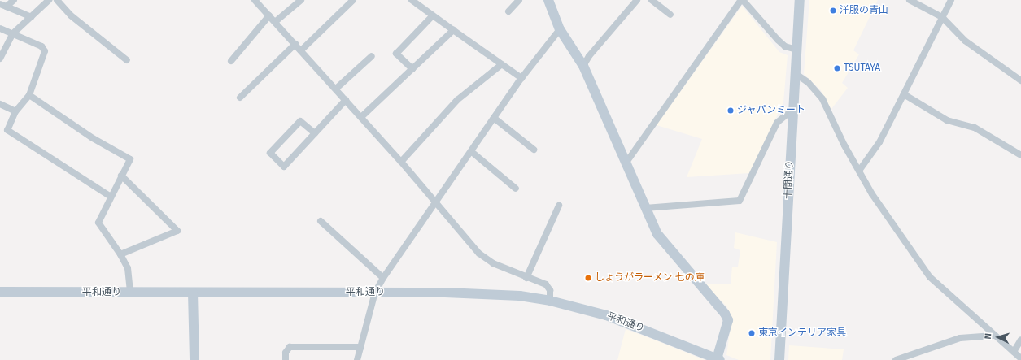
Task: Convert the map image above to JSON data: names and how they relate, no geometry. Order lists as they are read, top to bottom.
{
  "streets": {
    "street": ["十間通り", "平和通り"]
  },
  "places": [
    "洋服の青山",
    "TSUTAYA",
    "ジャパンミート",
    "しょうがラーメン 七の庫",
    "東京インテリア家具"
  ],
  "north": "left"
}
